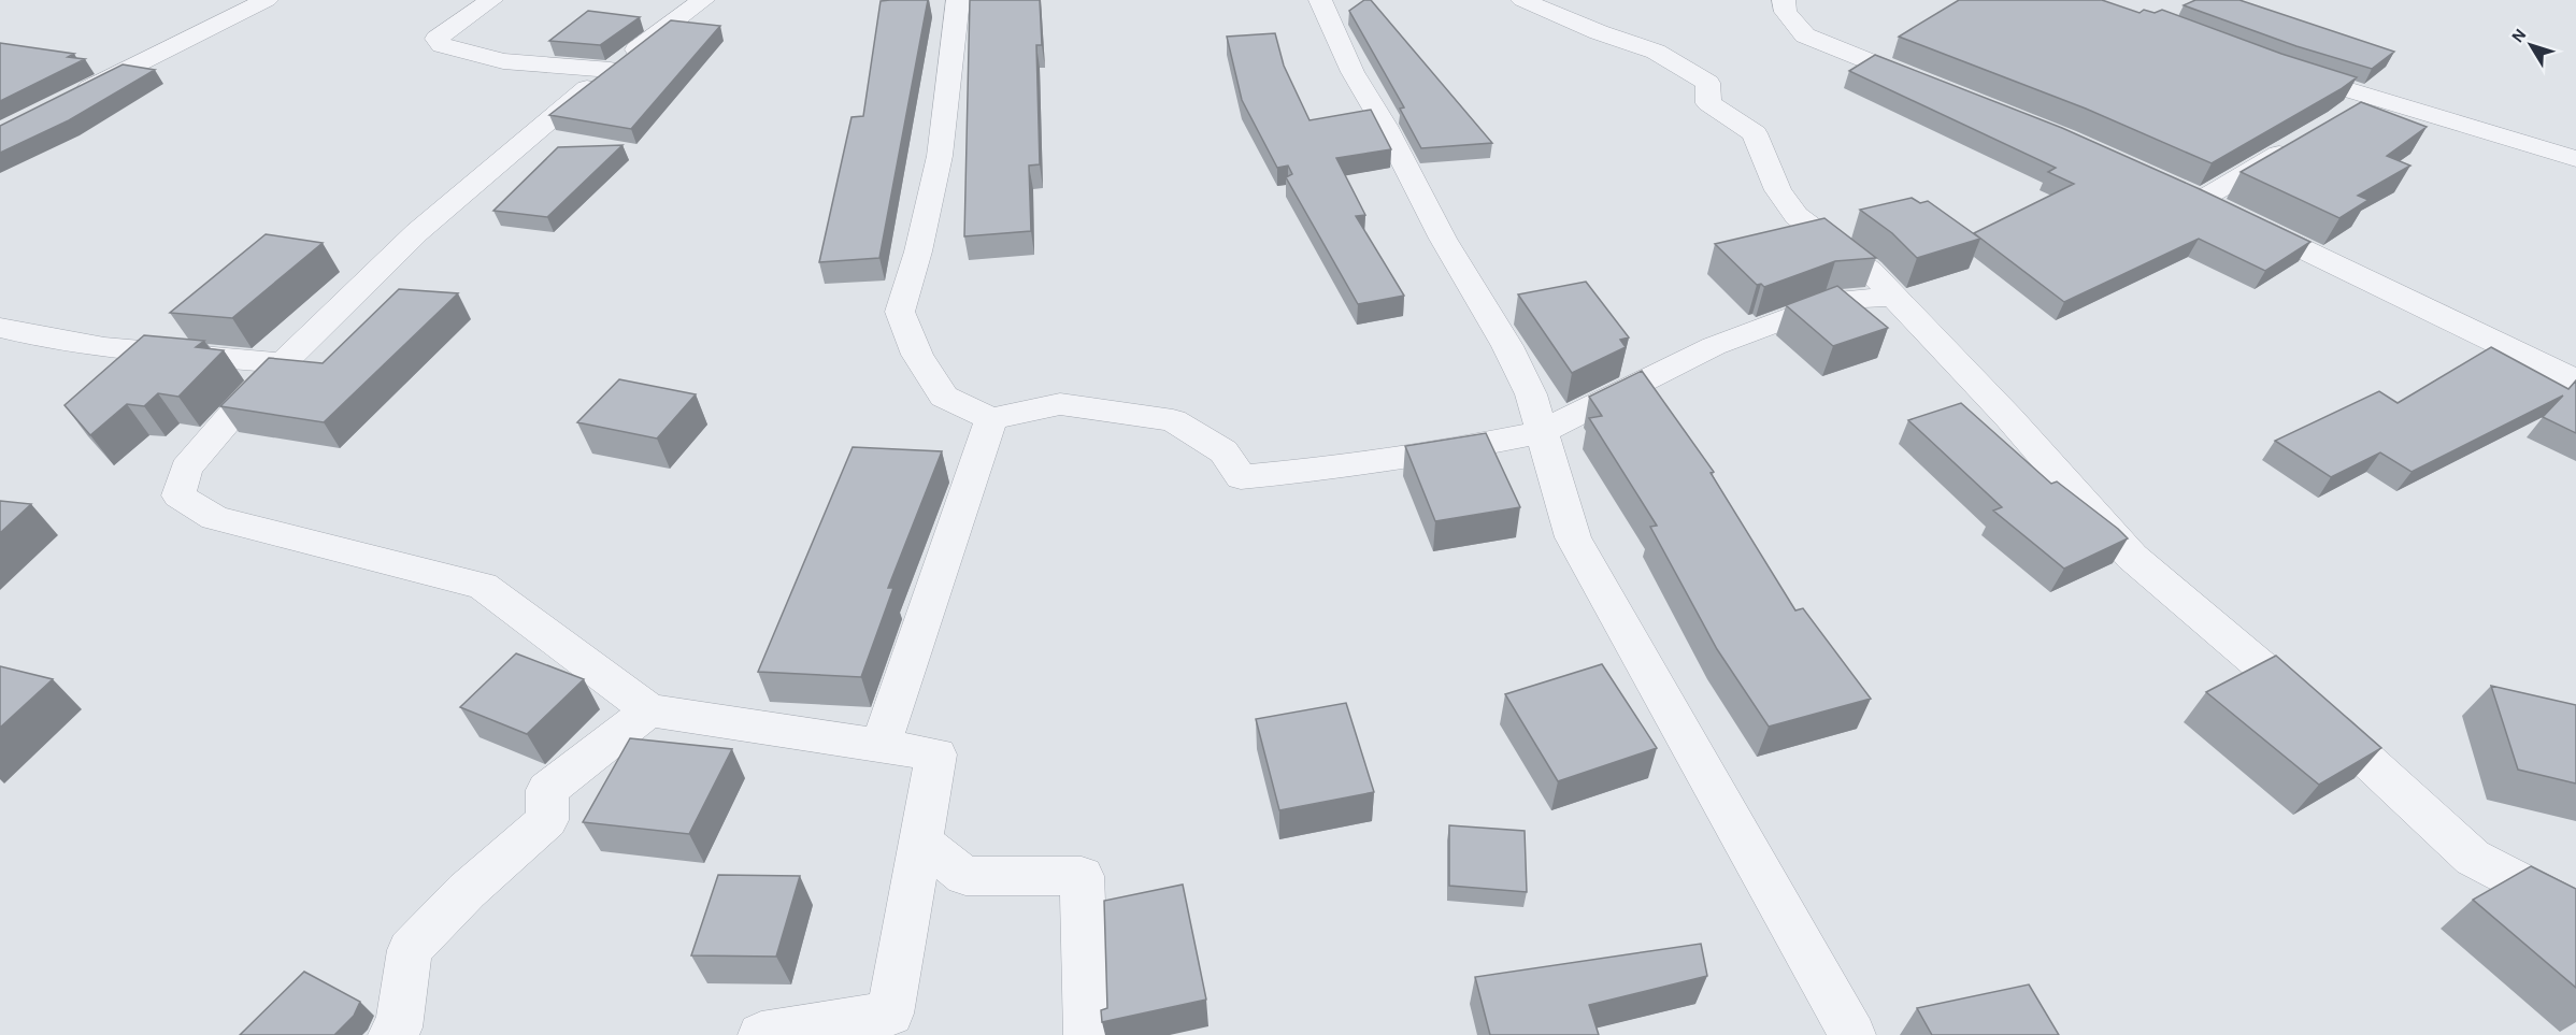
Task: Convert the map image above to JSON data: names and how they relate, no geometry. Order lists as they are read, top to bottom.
{
  "north": "top left"
}
